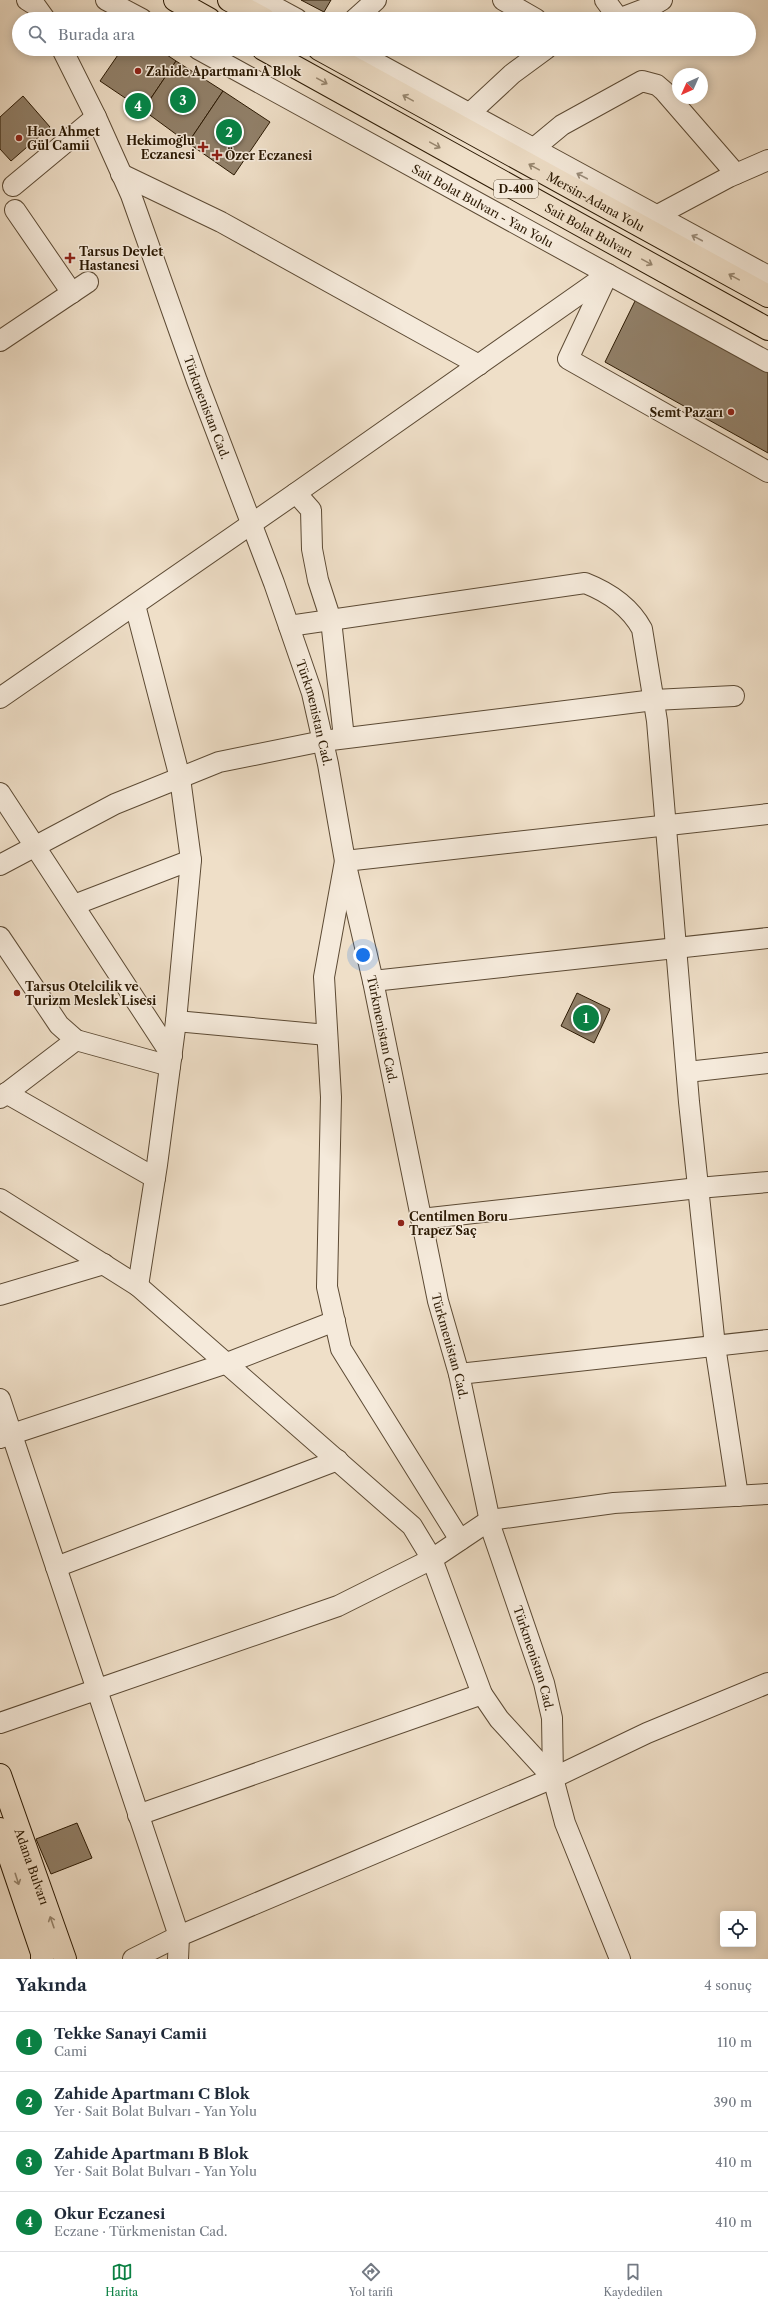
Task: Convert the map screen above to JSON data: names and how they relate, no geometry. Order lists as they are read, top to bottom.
{
  "streets": {
    "main road": [
      "D-400",
      "Mersin-Adana Yolu",
      "Sait Bolat Bulvarı",
      "Adana Bulvarı"
    ],
    "street": ["Sait Bolat Bulvarı - Yan Yolu", "Türkmenistan Cad."]
  },
  "one_way": ["Mersin-Adana Yolu", "Sait Bolat Bulvarı"],
  "places": {
    "other": [
      "Zahide Apartmanı A Blok",
      "Hacı Ahmet Gül Camii",
      "Semt Pazarı",
      "Tarsus Otelcilik ve Turizm Meslek Lisesi",
      "Centilmen Boru Trapez Saç"
    ],
    "health": ["Hekimoğlu Eczanesi", "Özer Eczanesi", "Tarsus Devlet Hastanesi"]
  },
  "north": "bottom left",
  "page": {
    "search": "Burada ara",
    "pins": [
      "3",
      "4",
      "2",
      "1"
    ],
    "heading": ["Yakında", "4 sonuç"],
    "list": [
      {
        "mark": "1",
        "name": "Tekke Sanayi Camii",
        "note": "Cami",
        "value": "110 m"
      },
      {
        "mark": "2",
        "name": "Zahide Apartmanı C Blok",
        "note": "Yer · Sait Bolat Bulvarı - Yan Yolu",
        "value": "390 m"
      },
      {
        "mark": "3",
        "name": "Zahide Apartmanı B Blok",
        "note": "Yer · Sait Bolat Bulvarı - Yan Yolu",
        "value": "410 m"
      },
      {
        "mark": "4",
        "name": "Okur Eczanesi",
        "note": "Eczane · Türkmenistan Cad.",
        "value": "410 m"
      }
    ],
    "nav": ["Harita", "Yol tarifi", "Kaydedilen"]
  }
}
